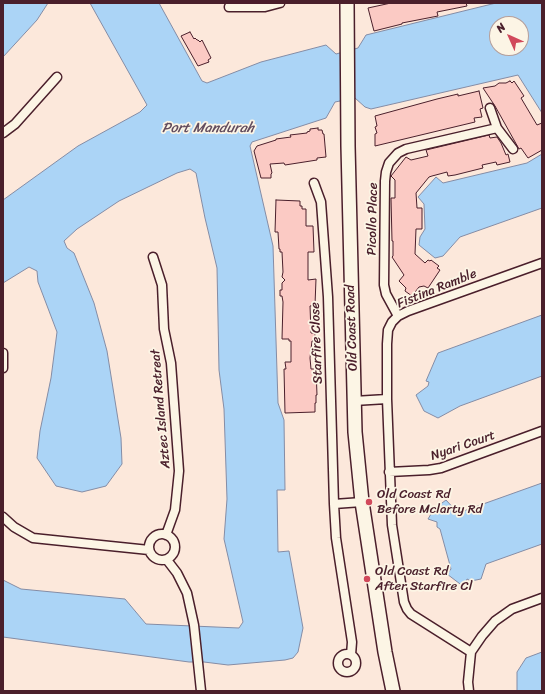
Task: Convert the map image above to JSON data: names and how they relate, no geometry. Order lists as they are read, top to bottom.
{
  "streets": {
    "main road": ["Old Coast Road"],
    "street": [
      "Picollo Place",
      "Fistina Ramble",
      "Starfire Close",
      "Aztec Island Retreat",
      "Nyari Court"
    ]
  },
  "crossings": [
    ["Picollo Place", "Fistina Ramble"],
    ["Fistina Ramble", "Nyari Court"]
  ],
  "water": ["Port Mandurah"],
  "places": ["Old Coast Rd Before Mclarty Rd", "Old Coast Rd After Starfire Cl"],
  "north": "top left"
}
